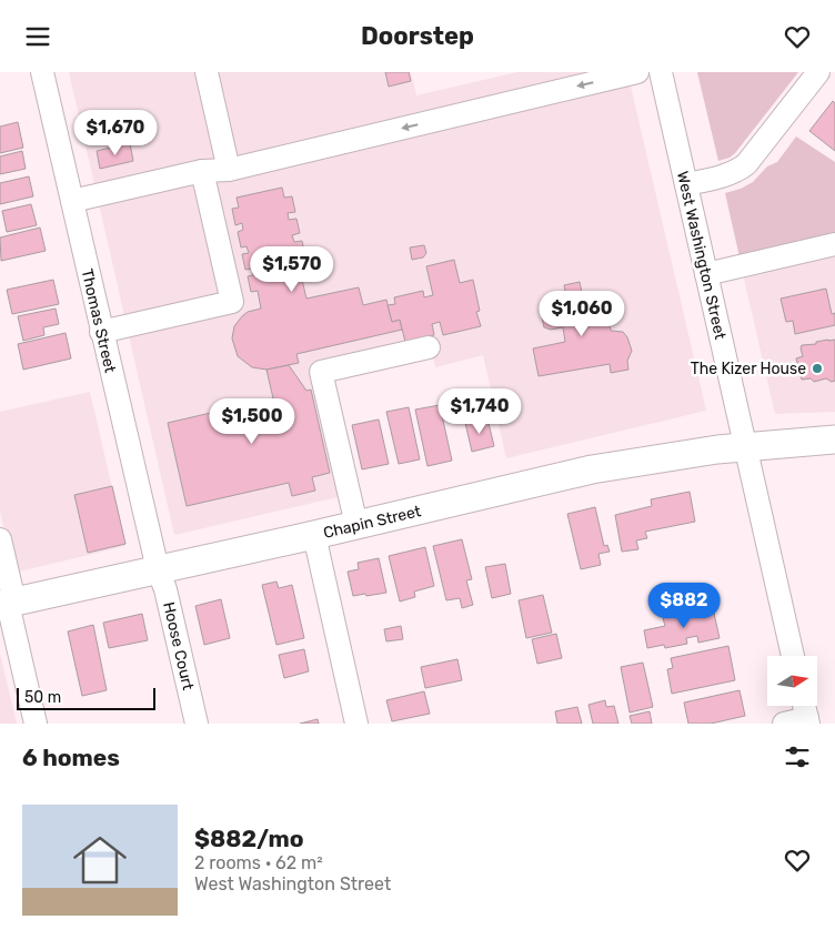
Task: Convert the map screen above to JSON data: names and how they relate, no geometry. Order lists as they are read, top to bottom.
{
  "streets": {
    "main road": ["Chapin Street"],
    "street": ["West Washington Street", "Thomas Street", "Hoose Court"]
  },
  "crossings": [
    ["West Washington Street", "Chapin Street"],
    ["Thomas Street", "Chapin Street"],
    ["Thomas Street", "Hoose Court"],
    ["Chapin Street", "Hoose Court"]
  ],
  "places": ["The Kizer House"],
  "scale_bar": "50 m",
  "north": "right",
  "page": {
    "header": "Doorstep",
    "price": [
      "$1,670",
      "$1,570",
      "$1,060",
      "$1,740",
      "$1,500",
      "$882"
    ],
    "scale": "50 m",
    "heading": "6 homes",
    "list": [
      {
        "name": "$882/mo",
        "note": "2 rooms · 62 m² · West Washington Street"
      }
    ]
  }
}
